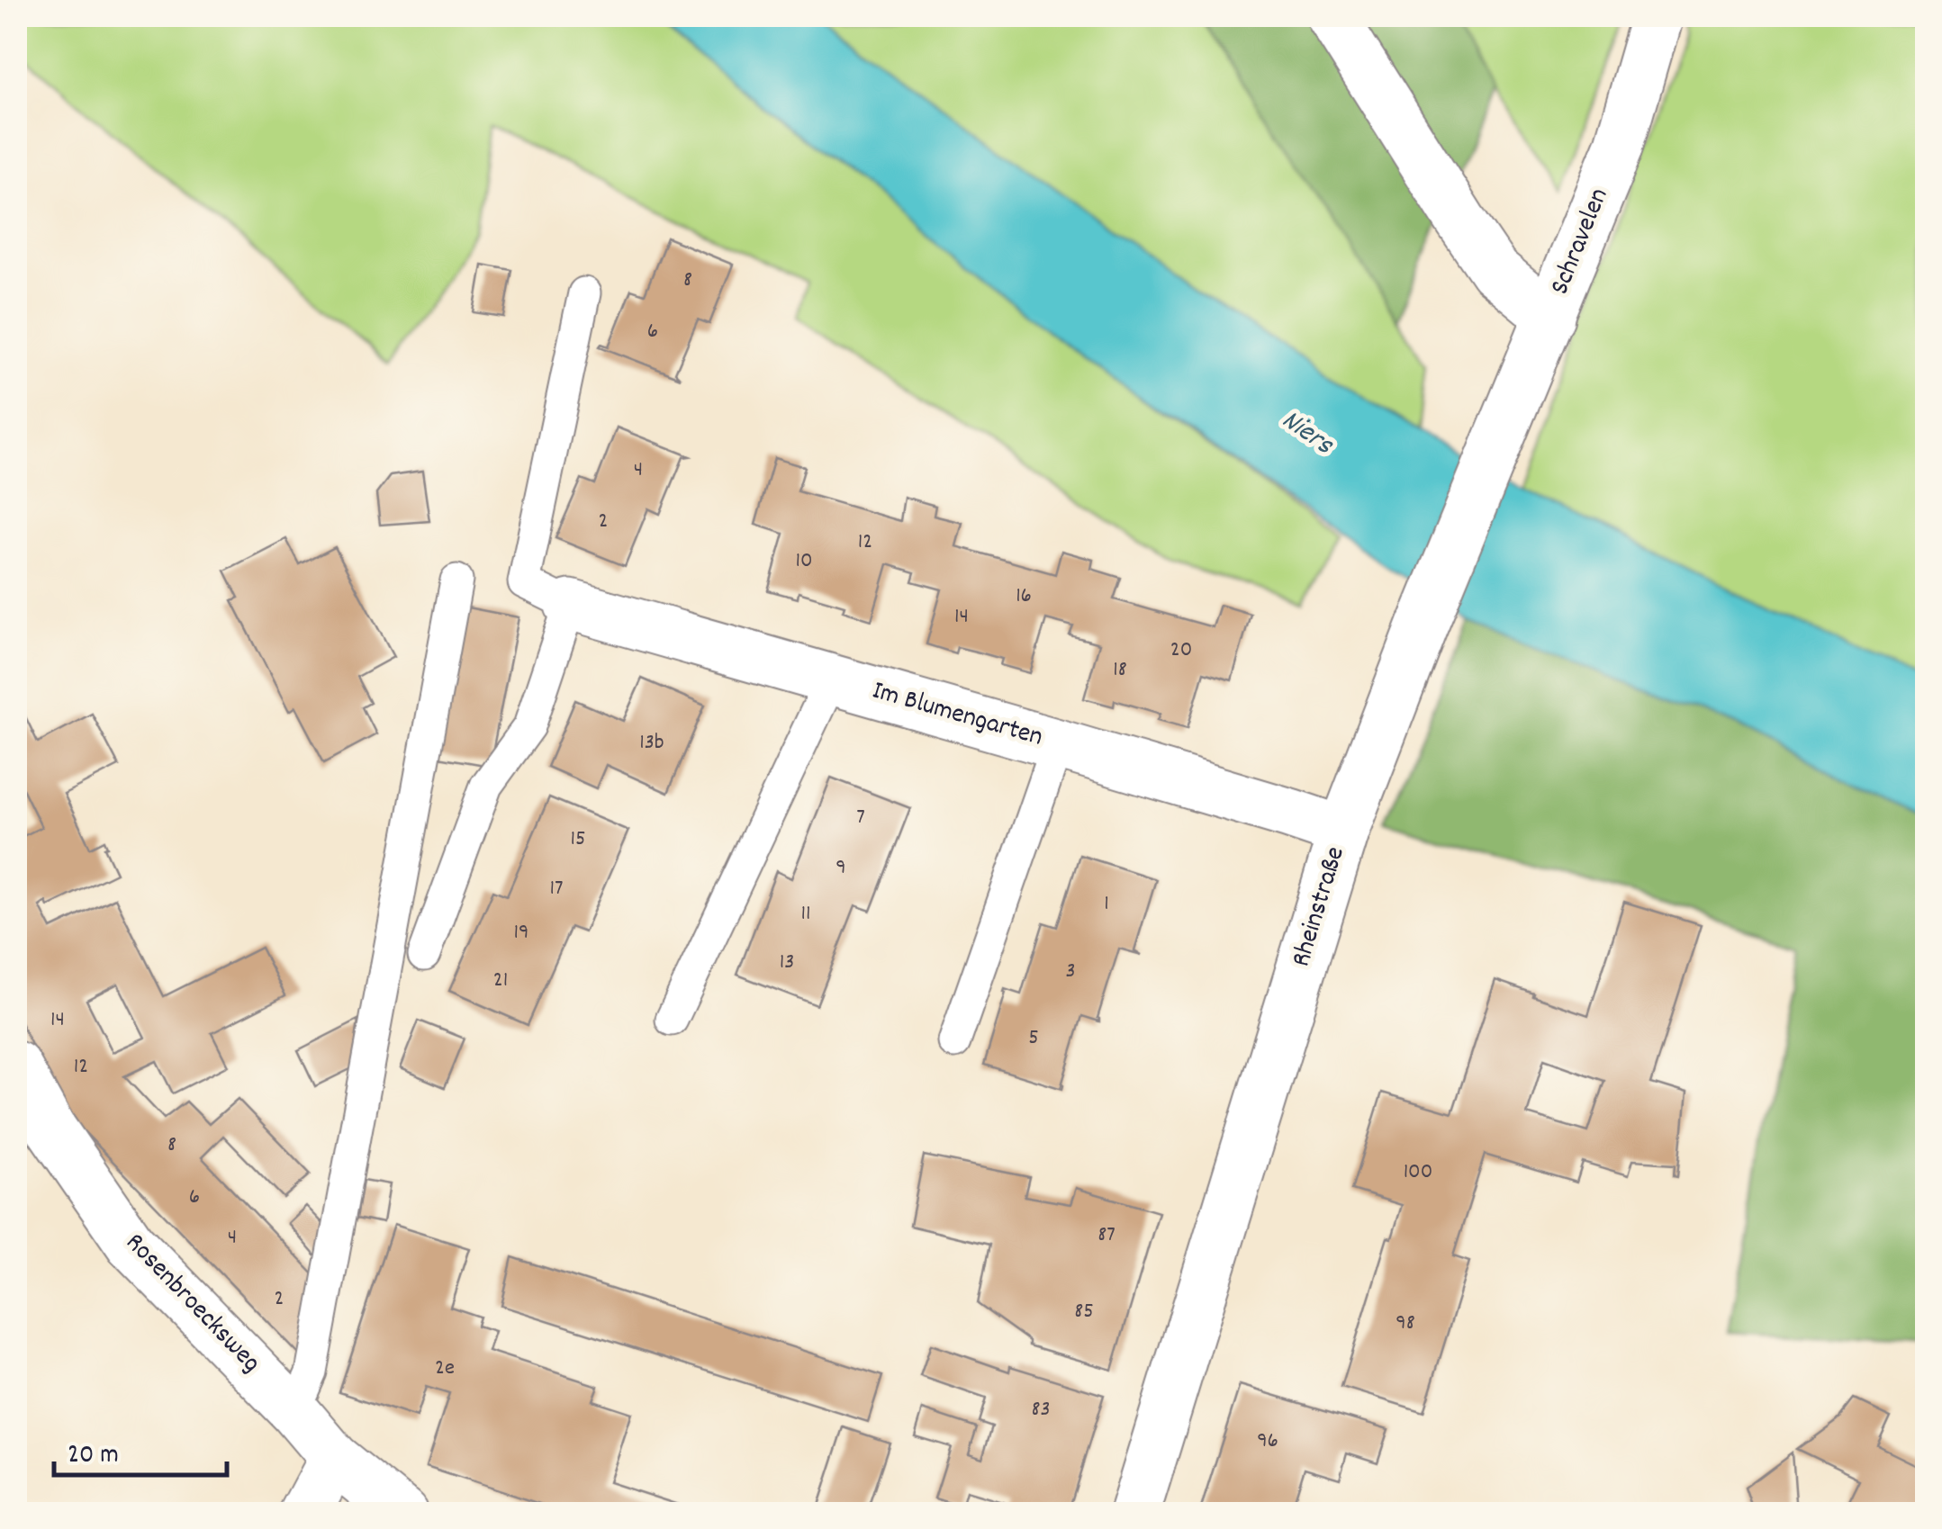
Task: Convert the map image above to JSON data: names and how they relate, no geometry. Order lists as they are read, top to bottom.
{
  "streets": {
    "street": [
      "Schravelen",
      "Im Blumengarten",
      "Rheinstraße",
      "Rosenbroecksweg"
    ]
  },
  "crossings": [
    ["Schravelen", "Rheinstraße"],
    ["Im Blumengarten", "Rheinstraße"]
  ],
  "water": ["Niers"],
  "house_numbers": [
    "8",
    "6",
    "4",
    "2",
    "12",
    "10",
    "16",
    "14",
    "20",
    "18",
    "13b",
    "7",
    "15",
    "9",
    "17",
    "1",
    "11",
    "19",
    "13",
    "3",
    "21",
    "14",
    "5",
    "12",
    "8",
    "100",
    "6",
    "87",
    "4",
    "2",
    "85",
    "98",
    "2e",
    "83",
    "96"
  ],
  "scale_bar": "20 m"
}
